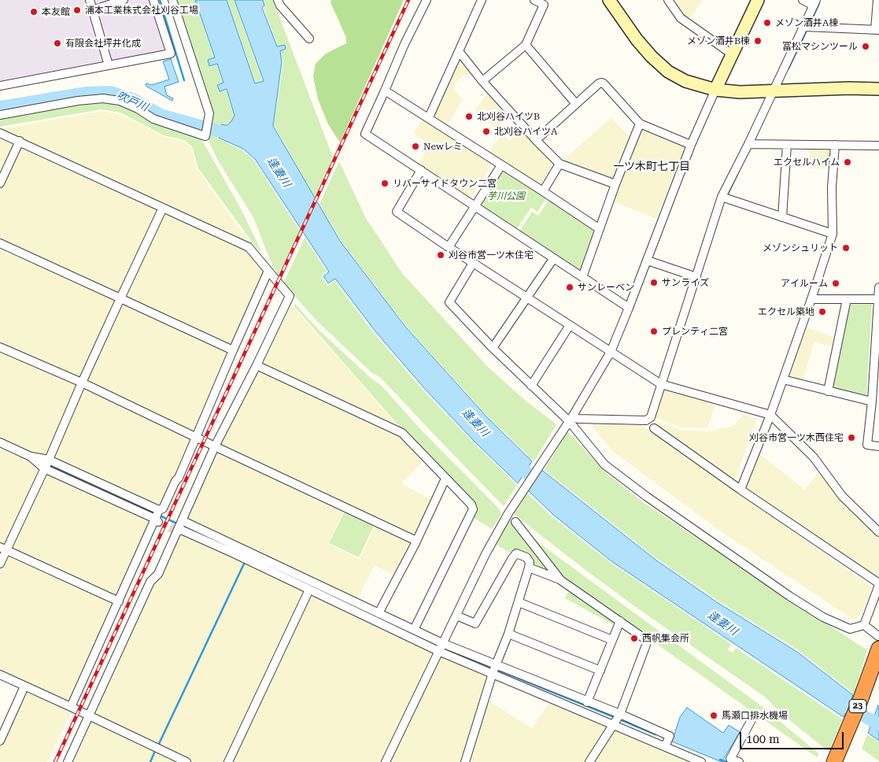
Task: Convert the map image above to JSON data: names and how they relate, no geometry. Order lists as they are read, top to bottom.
{
  "streets": {
    "highway": ["23"]
  },
  "districts": ["一ツ木町七丁目"],
  "water": ["吹戸川", "逢妻川"],
  "parks": ["芋川公園"],
  "places": [
    "浦本工業株式会社刈谷工場",
    "本友館",
    "メゾン酒井A棟",
    "メゾン酒井B棟",
    "有限会社坪井化成",
    "冨松マシンツール",
    "北刈谷ハイツB",
    "北刈谷ハイツA",
    "Newレミ",
    "エクセルハイム",
    "リバーサイドタウン二宮",
    "メゾンシュリット",
    "刈谷市営一ツ木住宅",
    "サンライズ",
    "アイルーム",
    "サンレーベン",
    "エクセル築地",
    "プレンティ二宮",
    "刈谷市営一ツ木西住宅",
    "西帆集会所",
    "馬瀬口排水機場"
  ],
  "scale_bar": "100 m"
}
